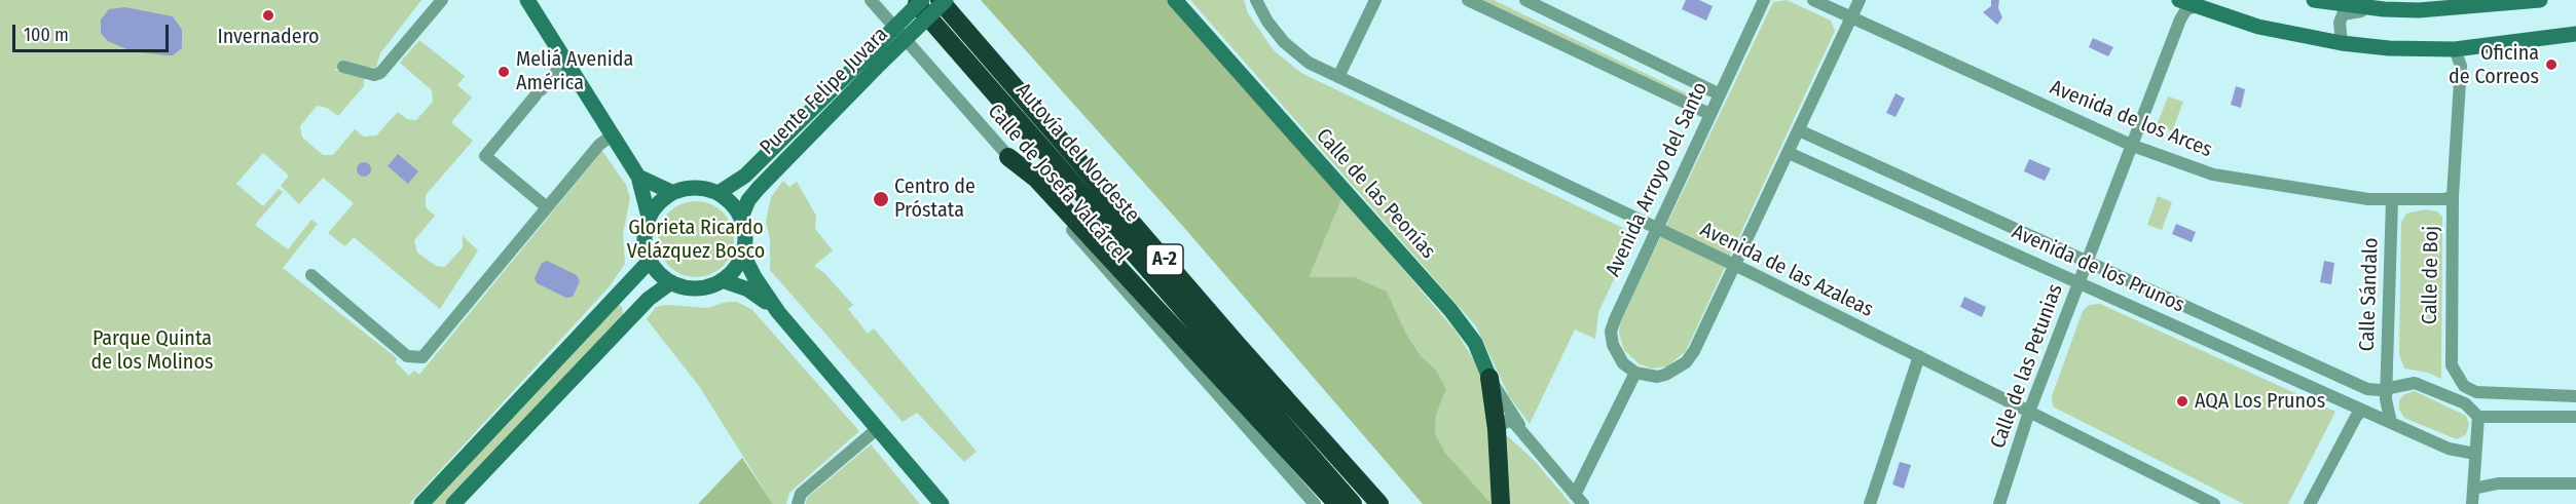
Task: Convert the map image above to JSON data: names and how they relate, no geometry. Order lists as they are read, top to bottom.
{
  "streets": {
    "highway": ["Autovía del Nordeste", "A-2"],
    "main road": ["Puente Felipe Juvara", "Calle de las Peonías"],
    "street": [
      "Avenida de los Arces",
      "Avenida Arroyo del Santo",
      "Calle de Josefa Valcárcel",
      "Avenida de los Prunos",
      "Avenida de las Azaleas",
      "Calle de Boj",
      "Calle Sándalo",
      "Calle de las Petunias"
    ]
  },
  "crossings": [
    ["Avenida de los Arces", "Calle de Boj"],
    ["Avenida de los Arces", "Calle Sándalo"],
    ["Avenida de los Arces", "Calle de las Petunias"],
    ["Avenida Arroyo del Santo", "Avenida de las Azaleas"],
    ["Avenida de los Prunos", "Calle Sándalo"],
    ["Avenida de los Prunos", "Calle de las Petunias"],
    ["Avenida de las Azaleas", "Calle de las Petunias"]
  ],
  "parks": ["Glorieta Ricardo Velázquez Bosco", "Parque Quinta de los Molinos"],
  "places": [
    "Invernadero",
    "Oficina de Correos",
    "Meliá Avenida América",
    "Centro de Próstata",
    "AQA Los Prunos"
  ],
  "scale_bar": "100 m"
}
